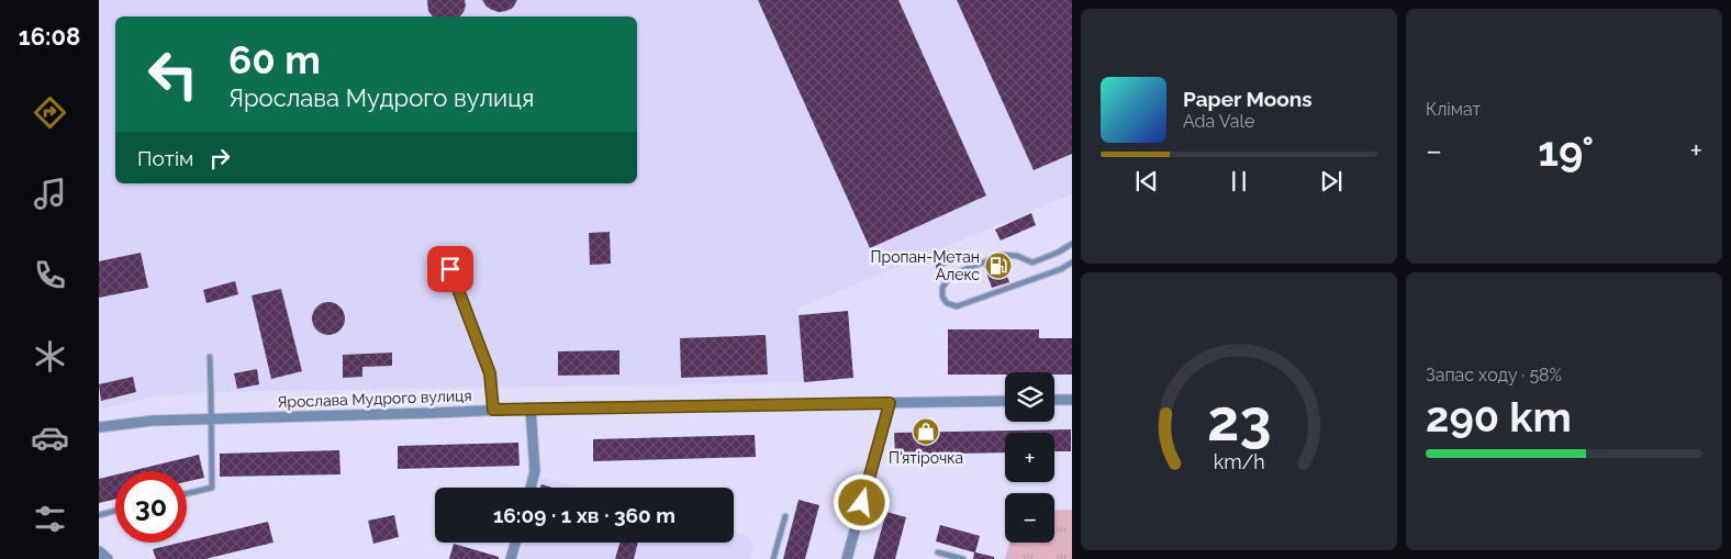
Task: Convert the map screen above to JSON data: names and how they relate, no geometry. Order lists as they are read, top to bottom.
{
  "streets": {
    "street": ["Ярослава Мудрого вулиця"]
  },
  "places": {
    "fuel station": ["Пропан-Метан Алекс"],
    "shop": ["П'ятірочка"]
  },
  "page": {
    "tabs": "16:08",
    "tile": [
      "Клімат",
      ["Запас ходу · 58%", "290 km"]
    ],
    "turn": ["60 m", "Ярослава Мудрого вулиця"],
    "song": ["Paper Moons", "Ada Vale"],
    "heat": ["−", "19°", "+"],
    "then": "Потім",
    "map_buttons": ["+", "−"],
    "limit": "30",
    "trip": "16:09 · 1 хв · 360 m",
    "gauge": ["23", "km/h"]
  }
}
